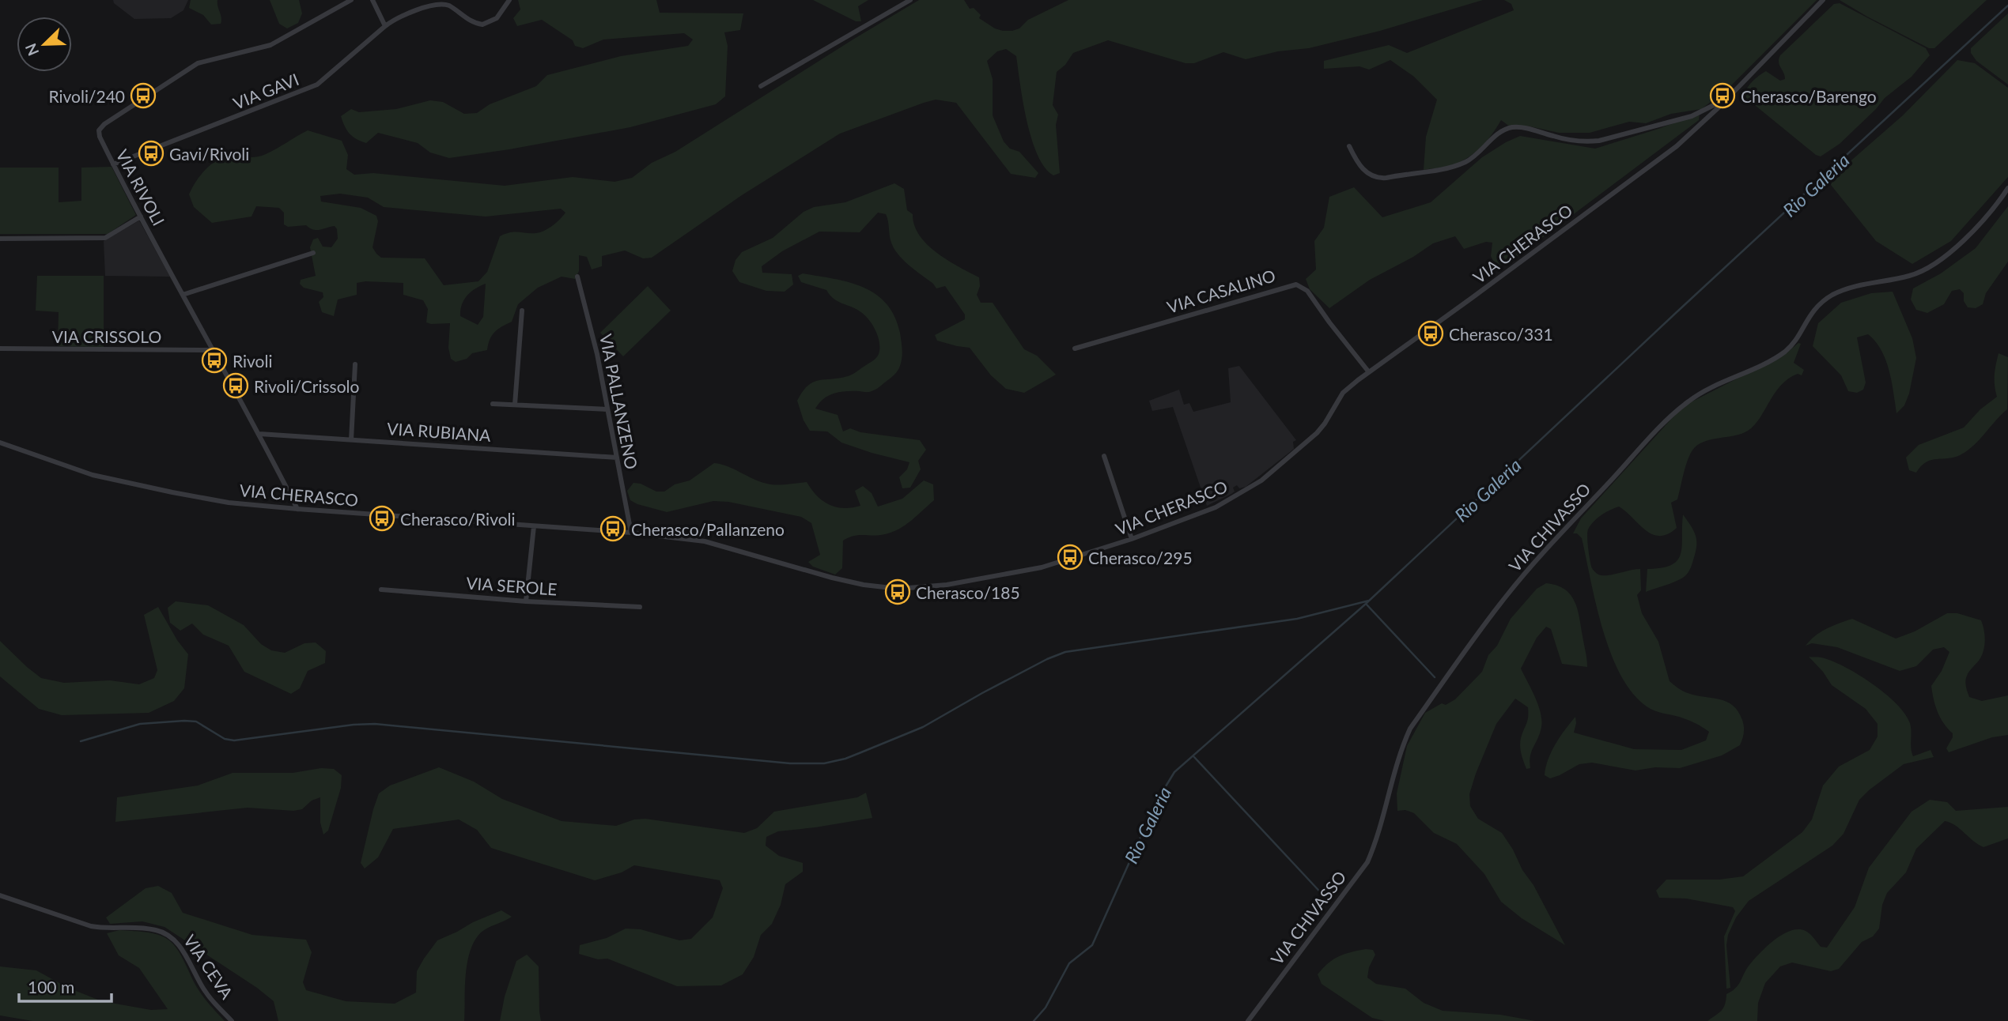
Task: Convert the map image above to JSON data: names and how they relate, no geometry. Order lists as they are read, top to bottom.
{
  "streets": {
    "street": [
      "VIA GAVI",
      "VIA RIVOLI",
      "VIA CHERASCO",
      "VIA CASALINO",
      "VIA CRISSOLO",
      "VIA PALLANZENO",
      "VIA RUBIANA",
      "VIA CHIVASSO",
      "VIA SEROLE",
      "VIA CEVA"
    ]
  },
  "crossings": [
    ["VIA GAVI", "VIA RIVOLI"],
    ["VIA RIVOLI", "VIA CHERASCO"],
    ["VIA RIVOLI", "VIA CRISSOLO"],
    ["VIA RIVOLI", "VIA RUBIANA"],
    ["VIA CHERASCO", "VIA CASALINO"],
    ["VIA CHERASCO", "VIA PALLANZENO"],
    ["VIA PALLANZENO", "VIA RUBIANA"]
  ],
  "water": ["Rio Galeria"],
  "places": {
    "bus stop": [
      "Rivoli/240",
      "Cherasco/Barengo",
      "Gavi/Rivoli",
      "Cherasco/331",
      "Rivoli",
      "Rivoli/Crissolo",
      "Cherasco/Rivoli",
      "Cherasco/Pallanzeno",
      "Cherasco/295",
      "Cherasco/185"
    ]
  },
  "scale_bar": "100 m",
  "north": "bottom left"
}
